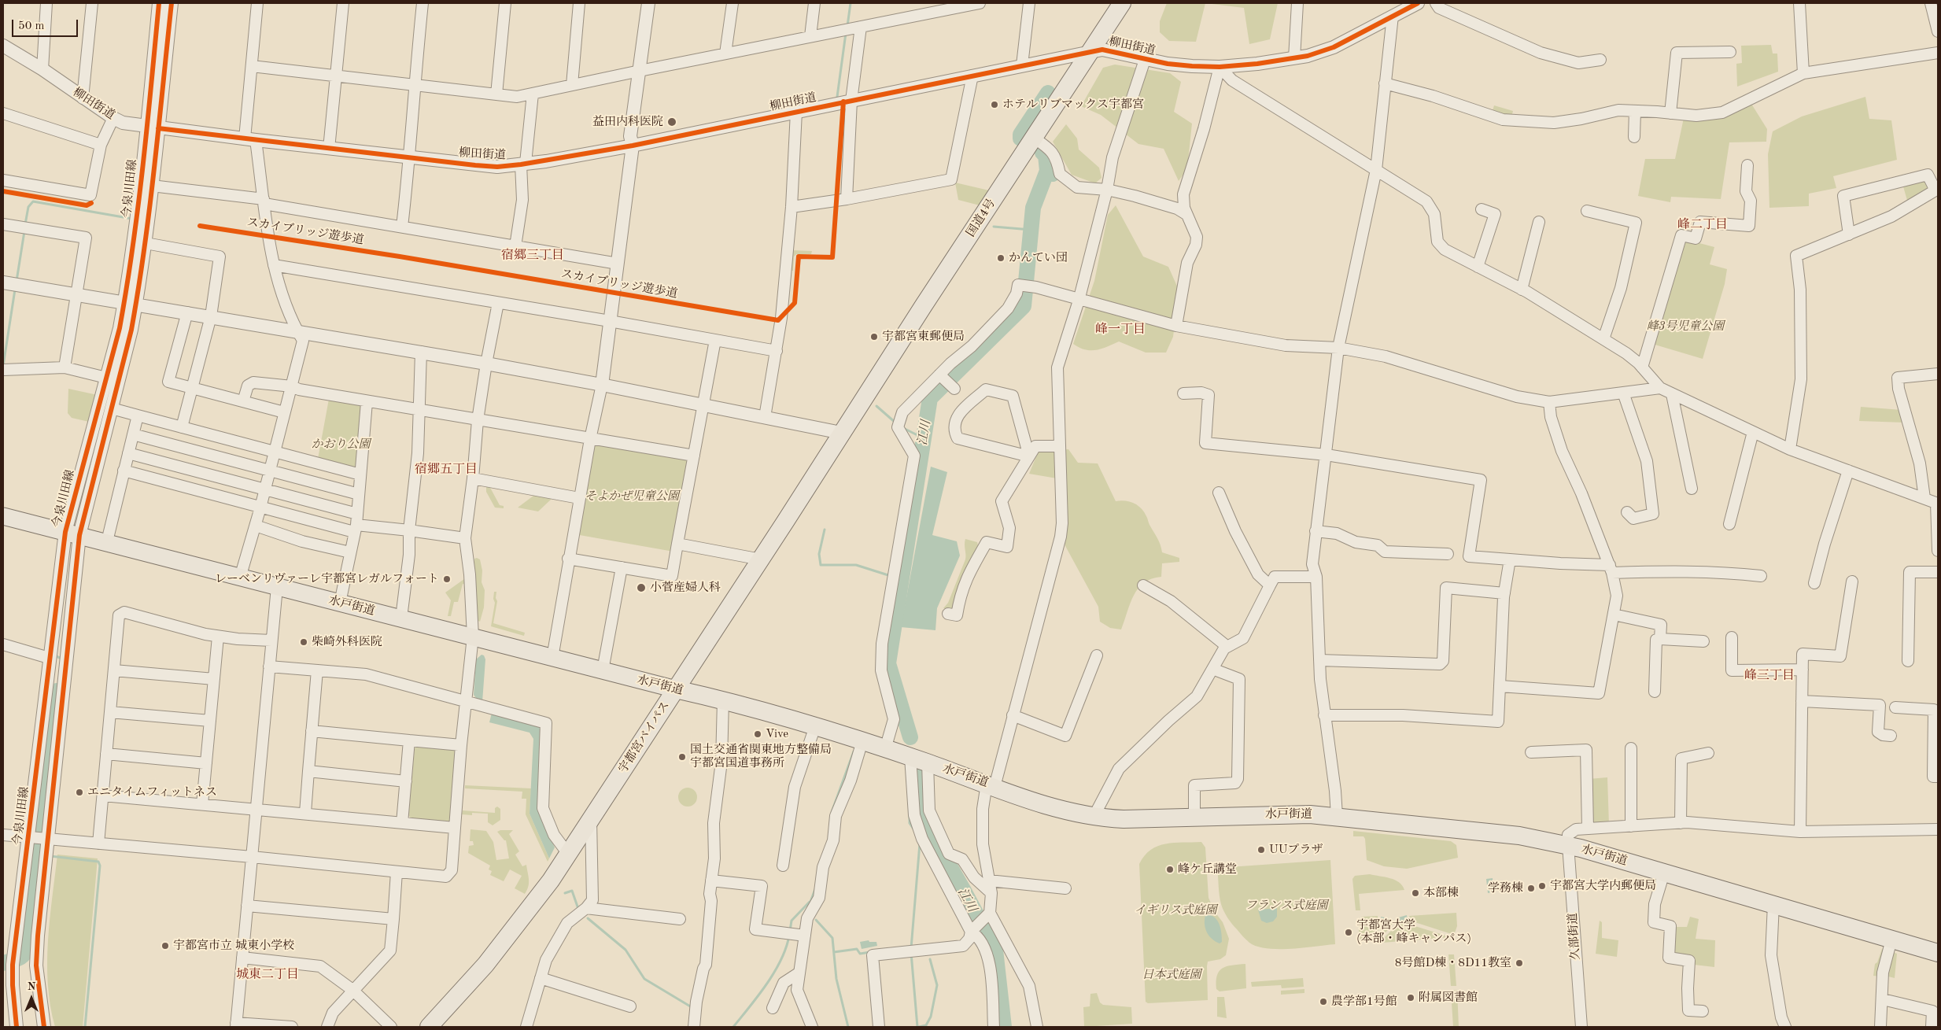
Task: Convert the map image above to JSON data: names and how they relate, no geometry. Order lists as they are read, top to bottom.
{
  "streets": {
    "highway": ["国道4号", "水戸街道", "宇都宮バイパス"],
    "street": ["柳田街道", "今泉川田線", "久部街道"],
    "cycle path": ["スカイブリッジ遊歩道"]
  },
  "crossings": [
    ["柳田街道", "今泉川田線"],
    ["柳田街道", "国道4号"],
    ["今泉川田線", "水戸街道"],
    ["国道4号", "宇都宮バイパス"],
    ["水戸街道", "宇都宮バイパス"],
    ["水戸街道", "久部街道"]
  ],
  "districts": [
    "峰二丁目",
    "宿郷三丁目",
    "峰一丁目",
    "宿郷五丁目",
    "峰三丁目",
    "城東二丁目"
  ],
  "water": ["江川"],
  "parks": [
    "峰3号児童公園",
    "かおり公園",
    "そよかぜ児童公園",
    "フランス式庭園",
    "イギリス式庭園",
    "日本式庭園"
  ],
  "places": [
    "ホテルリブマックス宇都宮",
    "益田内科医院",
    "かんてい団",
    "宇都宮東郵便局",
    "レーベンリヴァーレ宇都宮レガルフォート",
    "小菅産婦人科",
    "柴崎外科医院",
    "Vive",
    "国土交通省関東地方整備局 宇都宮国道事務所",
    "エニタイムフィットネス",
    "UUプラザ",
    "峰ケ丘講堂",
    "宇都宮大学内郵便局",
    "学務棟",
    "本部棟",
    "宇都宮大学 (本部・峰キャンパス)",
    "宇都宮市立 城東小学校",
    "8号館D棟・8D11教室",
    "附属図書館",
    "農学部1号館"
  ],
  "scale_bar": "50 m",
  "north": "top"
}
